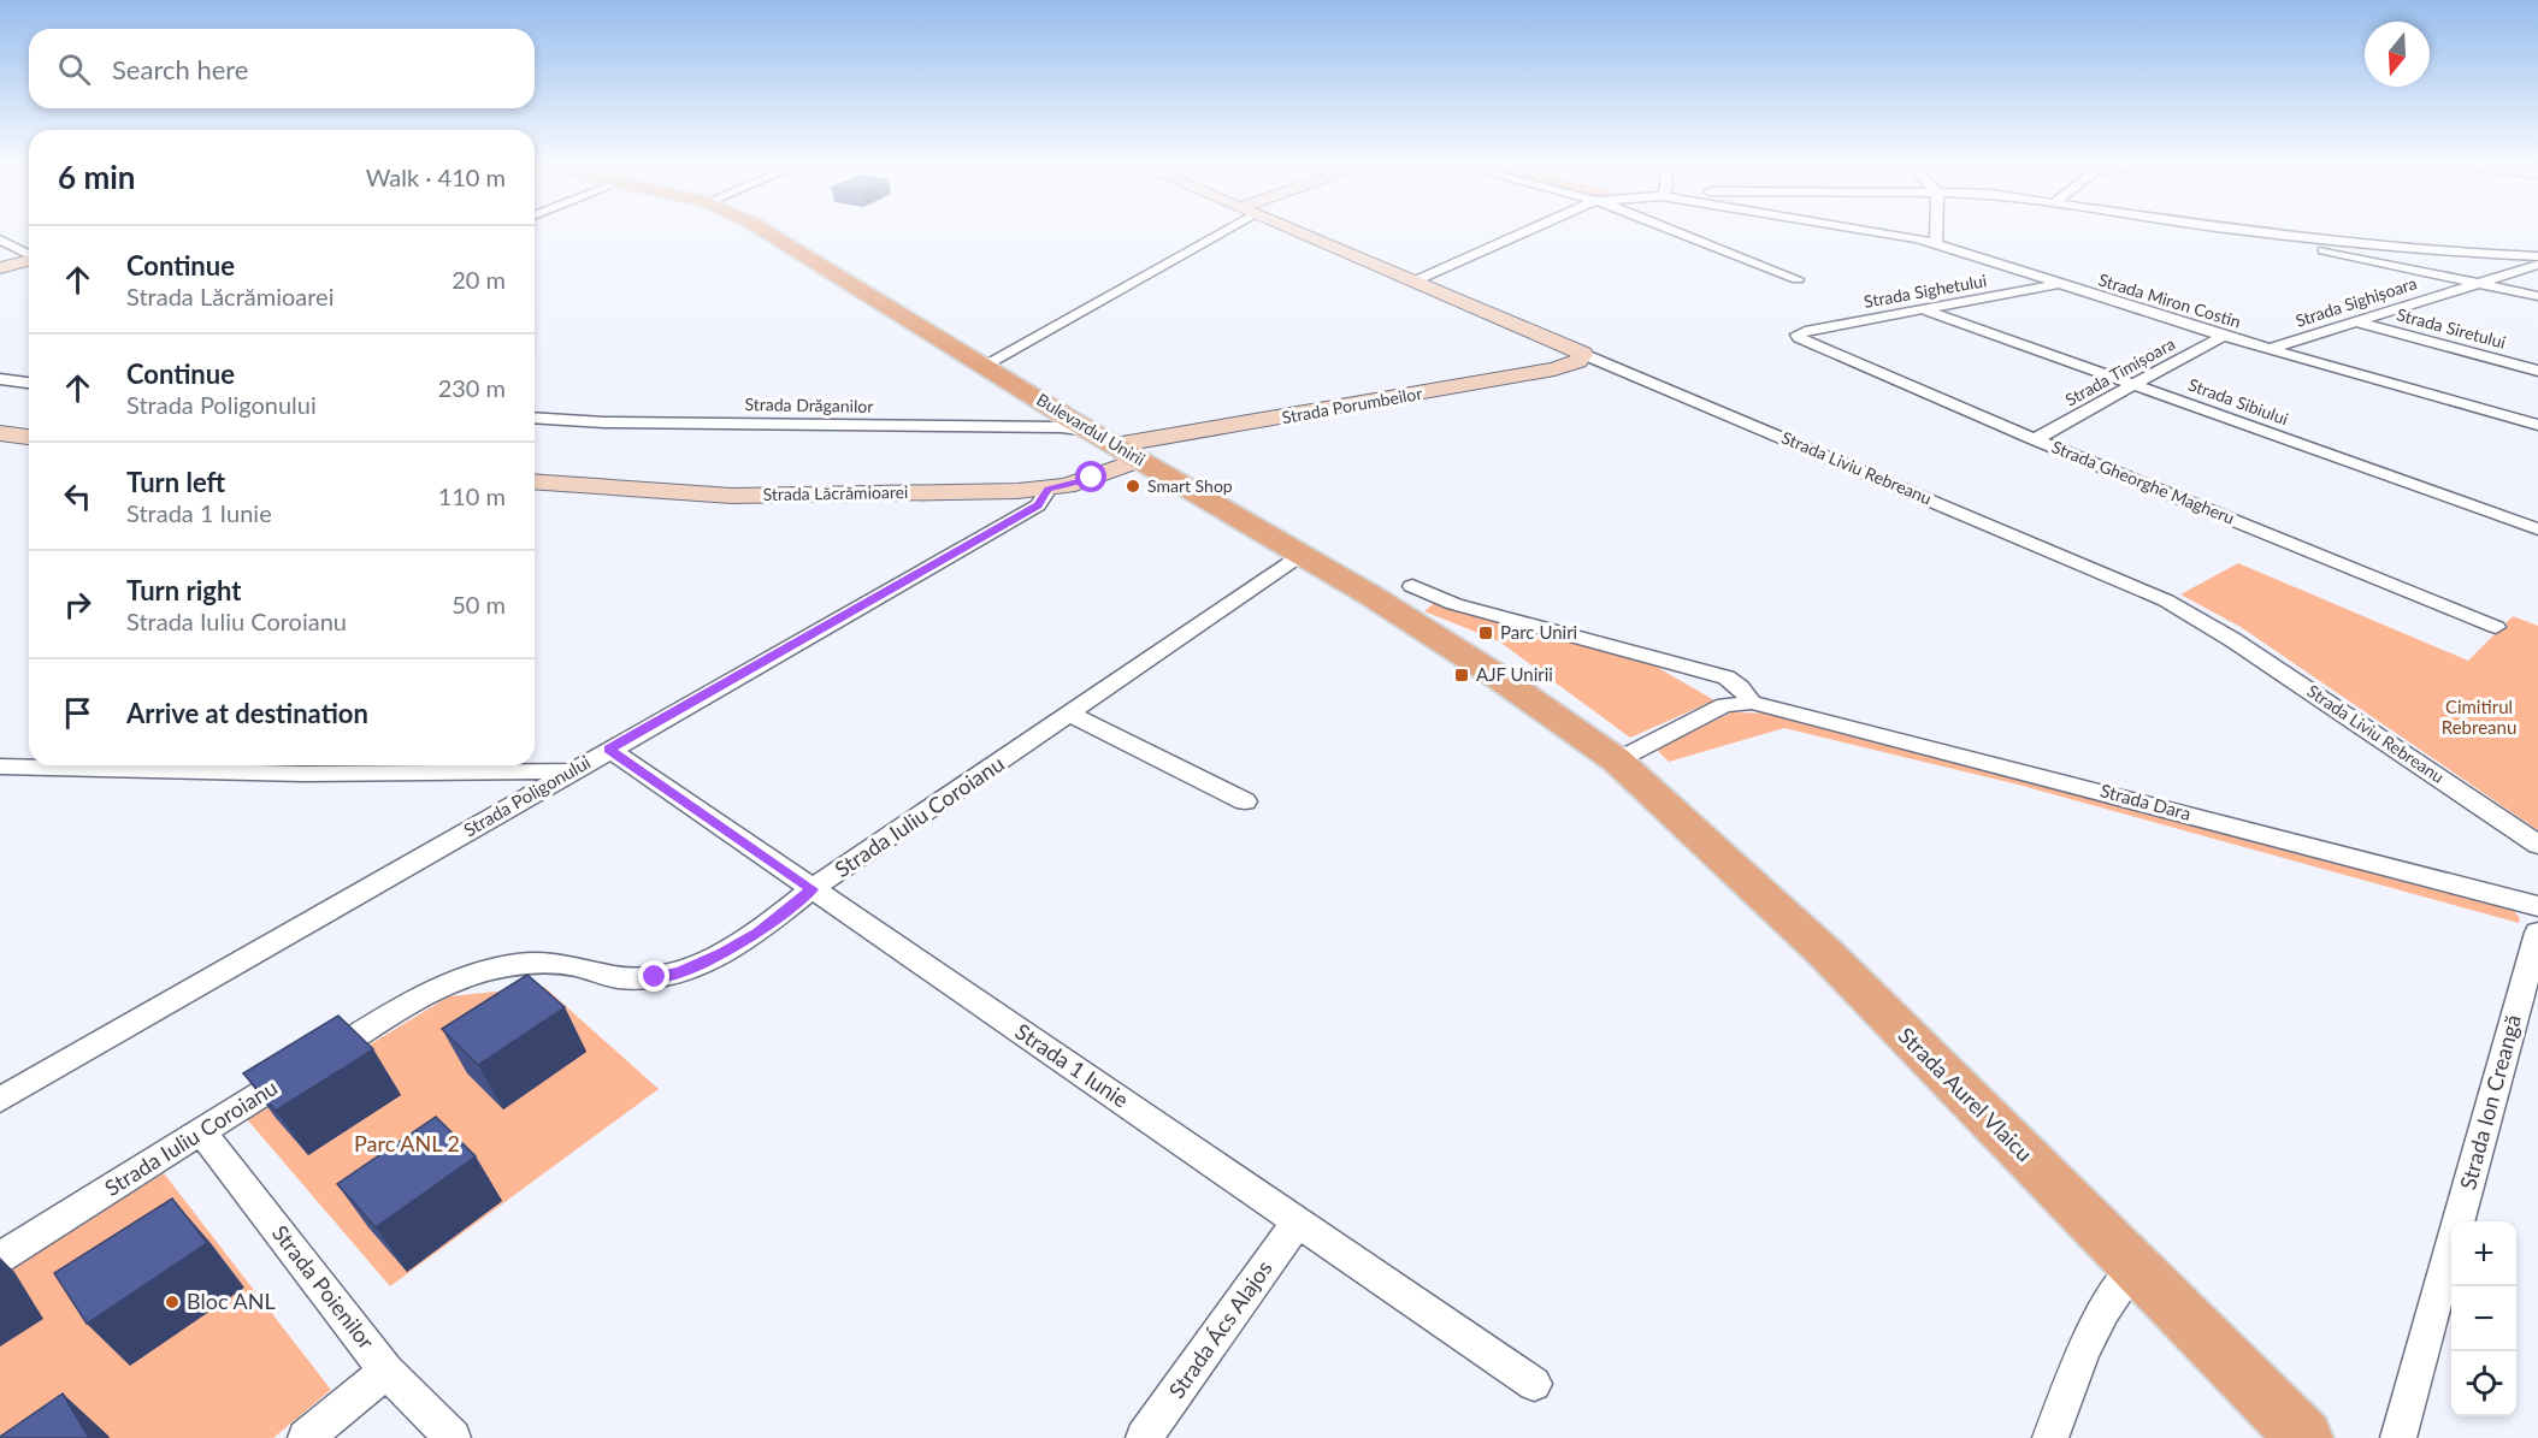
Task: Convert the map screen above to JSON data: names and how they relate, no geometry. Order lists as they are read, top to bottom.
{
  "streets": {
    "main road": [
      "Strada Porumbeilor",
      "Bulevardul Unirii",
      "Strada Liviu Rebreanu",
      "Strada Lăcrămioarei",
      "Strada Aurel Vlaicu"
    ],
    "street": [
      "Strada Sighetului",
      "Strada Miron Costin",
      "Strada Sighișoara",
      "Strada Siretului",
      "Strada Timișoara",
      "Strada Sibiului",
      "Strada Drăganilor",
      "Strada Gheorghe Magheru",
      "Strada Poligonului",
      "Strada Dara",
      "Strada Iuliu Coroianu",
      "Strada 1 Iunie",
      "Strada Ion Creangă",
      "Strada Poienilor",
      "Strada Ács Alajos"
    ]
  },
  "crossings": [
    ["Strada Sighetului", "Strada Miron Costin"],
    ["Strada Sighetului", "Strada Sibiului"],
    ["Strada Sighetului", "Strada Gheorghe Magheru"],
    ["Strada Miron Costin", "Strada Sighișoara"],
    ["Strada Miron Costin", "Strada Timișoara"],
    ["Strada Sighișoara", "Strada Siretului"],
    ["Strada Timișoara", "Strada Sibiului"],
    ["Strada Timișoara", "Strada Gheorghe Magheru"],
    ["Strada Drăganilor", "Bulevardul Unirii"],
    ["Strada Porumbeilor", "Bulevardul Unirii"],
    ["Strada Porumbeilor", "Strada Liviu Rebreanu"],
    ["Strada Porumbeilor", "Strada Lăcrămioarei"],
    ["Bulevardul Unirii", "Strada Lăcrămioarei"],
    ["Bulevardul Unirii", "Strada Dara"],
    ["Bulevardul Unirii", "Strada Iuliu Coroianu"],
    ["Bulevardul Unirii", "Strada Aurel Vlaicu"],
    ["Strada Lăcrămioarei", "Strada Poligonului"],
    ["Strada Poligonului", "Strada 1 Iunie"],
    ["Strada Dara", "Strada Aurel Vlaicu"],
    ["Strada Iuliu Coroianu", "Strada 1 Iunie"],
    ["Strada Iuliu Coroianu", "Strada Poienilor"],
    ["Strada 1 Iunie", "Strada Ács Alajos"]
  ],
  "parks": ["Cimitirul Rebreanu", "Parc ANL 2"],
  "places": {
    "other": ["Smart Shop", "Bloc ANL"],
    "transit": ["Parc Uniri", "AJF Unirii"]
  },
  "north": "bottom",
  "page": {
    "search": "Search here",
    "heading": ["6 min", "Walk · 410 m"],
    "list": [
      ["Continue", "Strada Lăcrămioarei", "20 m"],
      ["Continue", "Strada Poligonului", "230 m"],
      ["Turn left", "Strada 1 Iunie", "110 m"],
      ["Turn right", "Strada Iuliu Coroianu", "50 m"],
      "Arrive at destination"
    ],
    "map_buttons": ["+", "−"]
  }
}
